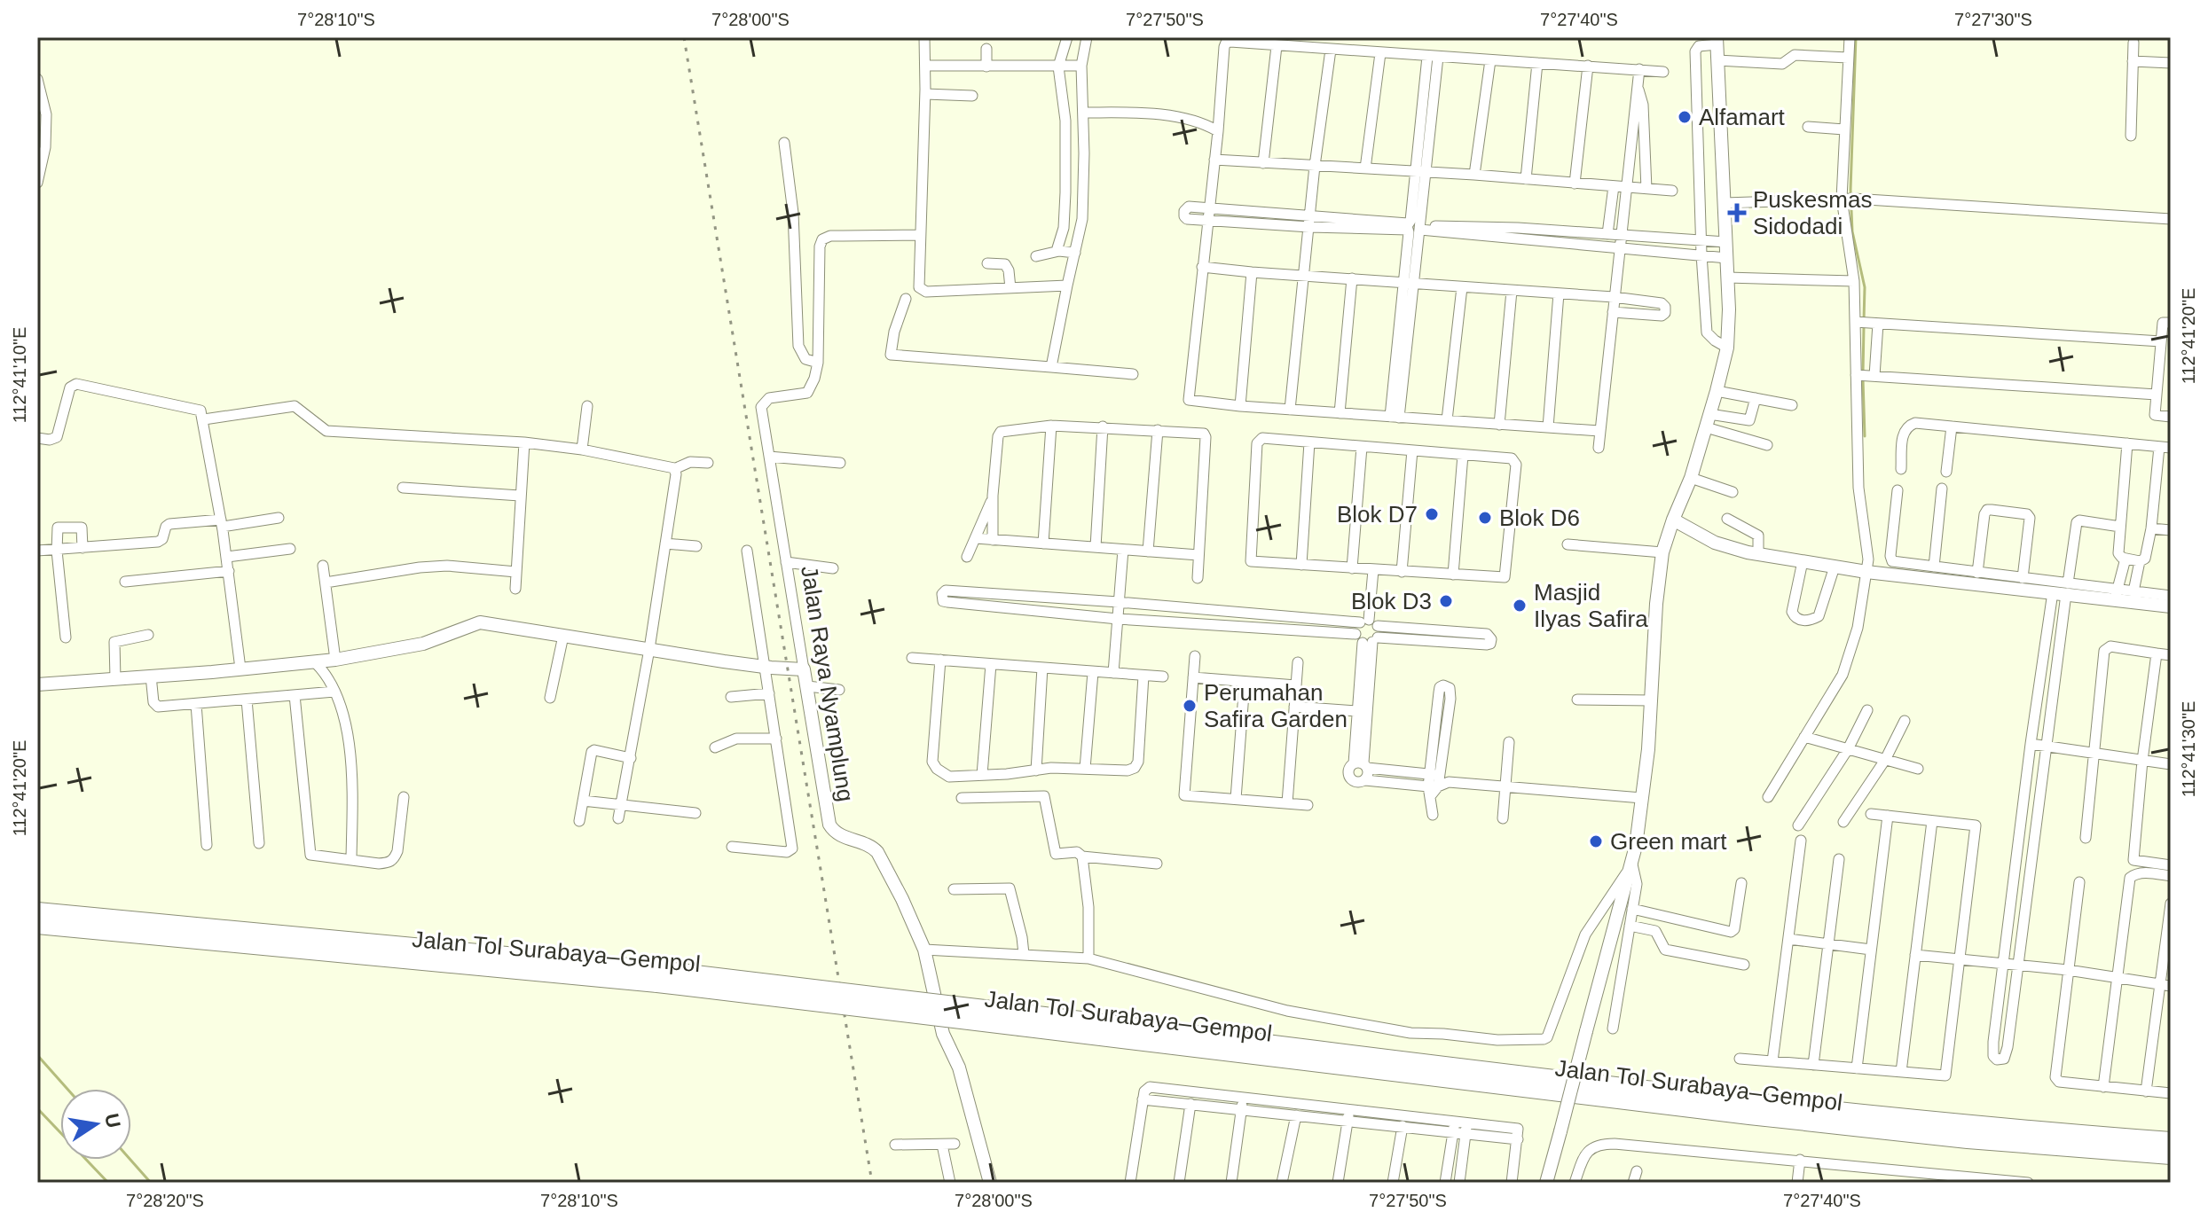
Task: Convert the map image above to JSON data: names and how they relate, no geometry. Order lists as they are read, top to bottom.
{
  "streets": {
    "highway": ["Jalan Tol Surabaya–Gempol"],
    "street": ["Jalan Raya Nyamplung"]
  },
  "places": {
    "other": [
      "Alfamart",
      "Blok D7",
      "Blok D6",
      "Blok D3",
      "Masjid Ilyas Safira",
      "Perumahan Safira Garden",
      "Green mart"
    ],
    "health": ["Puskesmas Sidodadi"]
  },
  "north": "right",
  "coordinates": [
    "7°28'10\"S",
    "7°28'00\"S",
    "7°27'50\"S",
    "7°27'40\"S",
    "7°27'30\"S",
    "112°41'20\"E",
    "112°41'10\"E",
    "112°41'30\"E",
    "7°28'20\"S"
  ]
}
